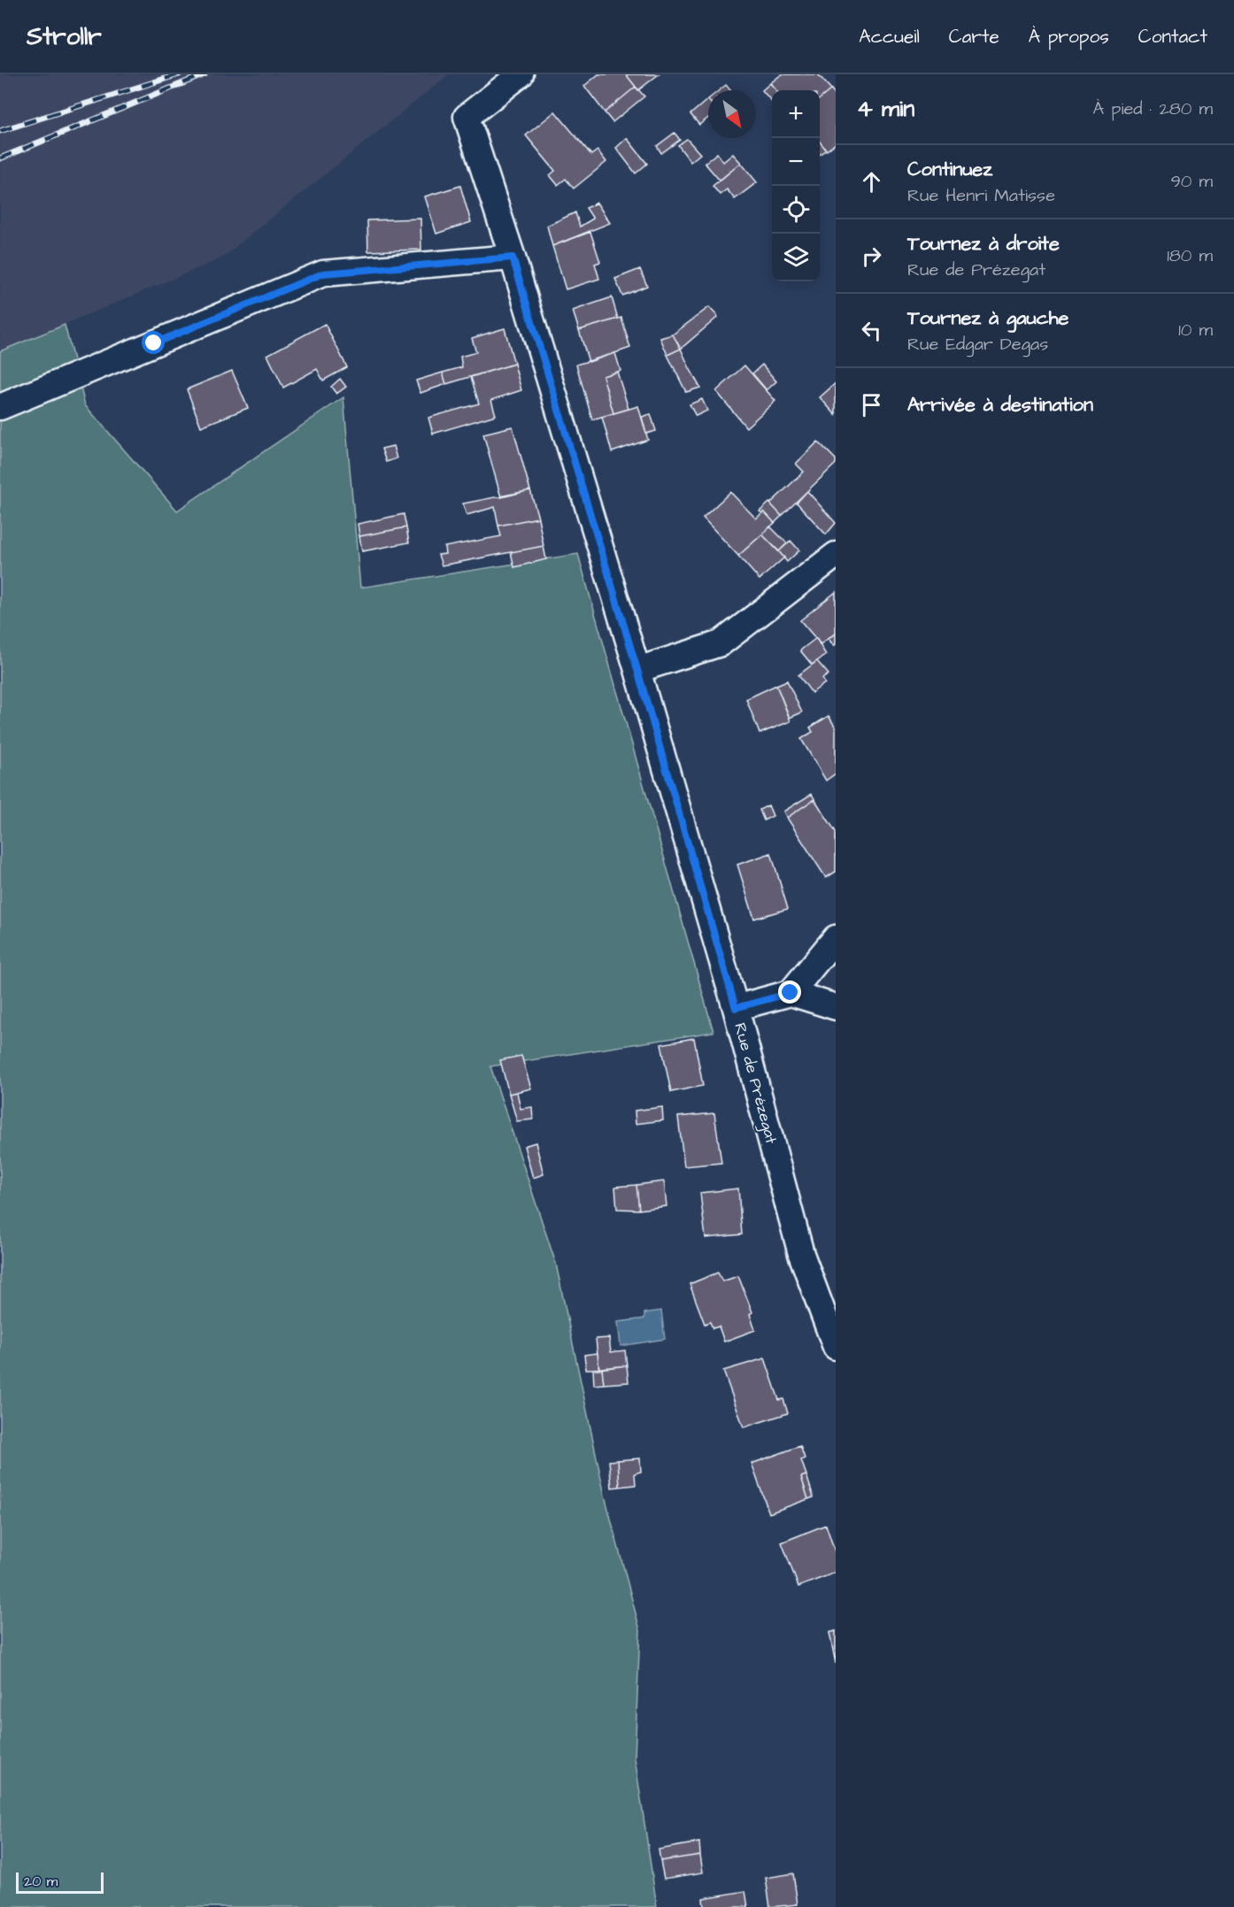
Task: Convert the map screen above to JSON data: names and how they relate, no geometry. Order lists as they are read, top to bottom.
{
  "streets": {
    "street": ["Rue de Prézegat"]
  },
  "scale_bar": "20 m",
  "north": "bottom right",
  "page": {
    "header": "Strollr",
    "nav": [
      "Accueil",
      "Carte",
      "À propos",
      "Contact"
    ],
    "heading": ["4 min", "À pied · 280 m"],
    "map_buttons": ["+", "−"],
    "list": [
      ["Continuez", "Rue Henri Matisse", "90 m"],
      ["Tournez à droite", "Rue de Prézegat", "180 m"],
      ["Tournez à gauche", "Rue Edgar Degas", "10 m"],
      "Arrivée à destination"
    ],
    "scale": "20 m"
  }
}
